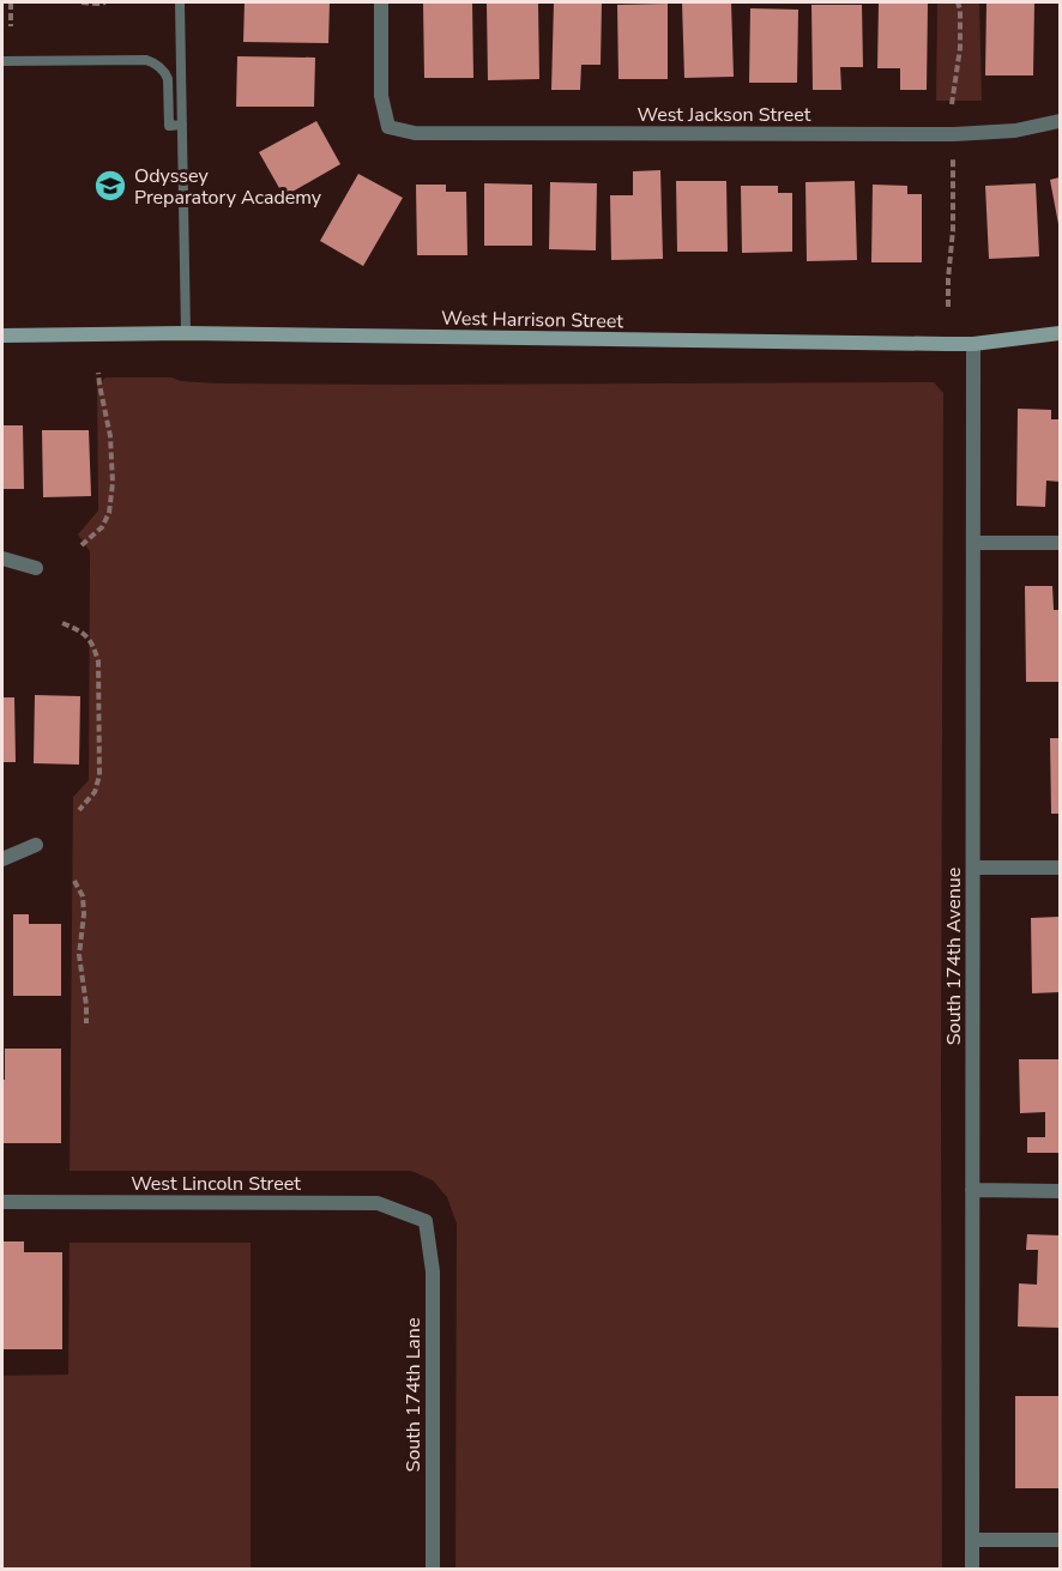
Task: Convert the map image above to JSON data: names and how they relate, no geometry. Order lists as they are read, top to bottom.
{
  "streets": {
    "street": [
      "West Jackson Street",
      "West Harrison Street",
      "South 174th Avenue",
      "West Lincoln Street",
      "South 174th Lane"
    ]
  },
  "crossings": [
    ["West Harrison Street", "South 174th Avenue"],
    ["West Lincoln Street", "South 174th Lane"]
  ],
  "places": {
    "school or university": ["Odyssey Preparatory Academy"]
  }
}
